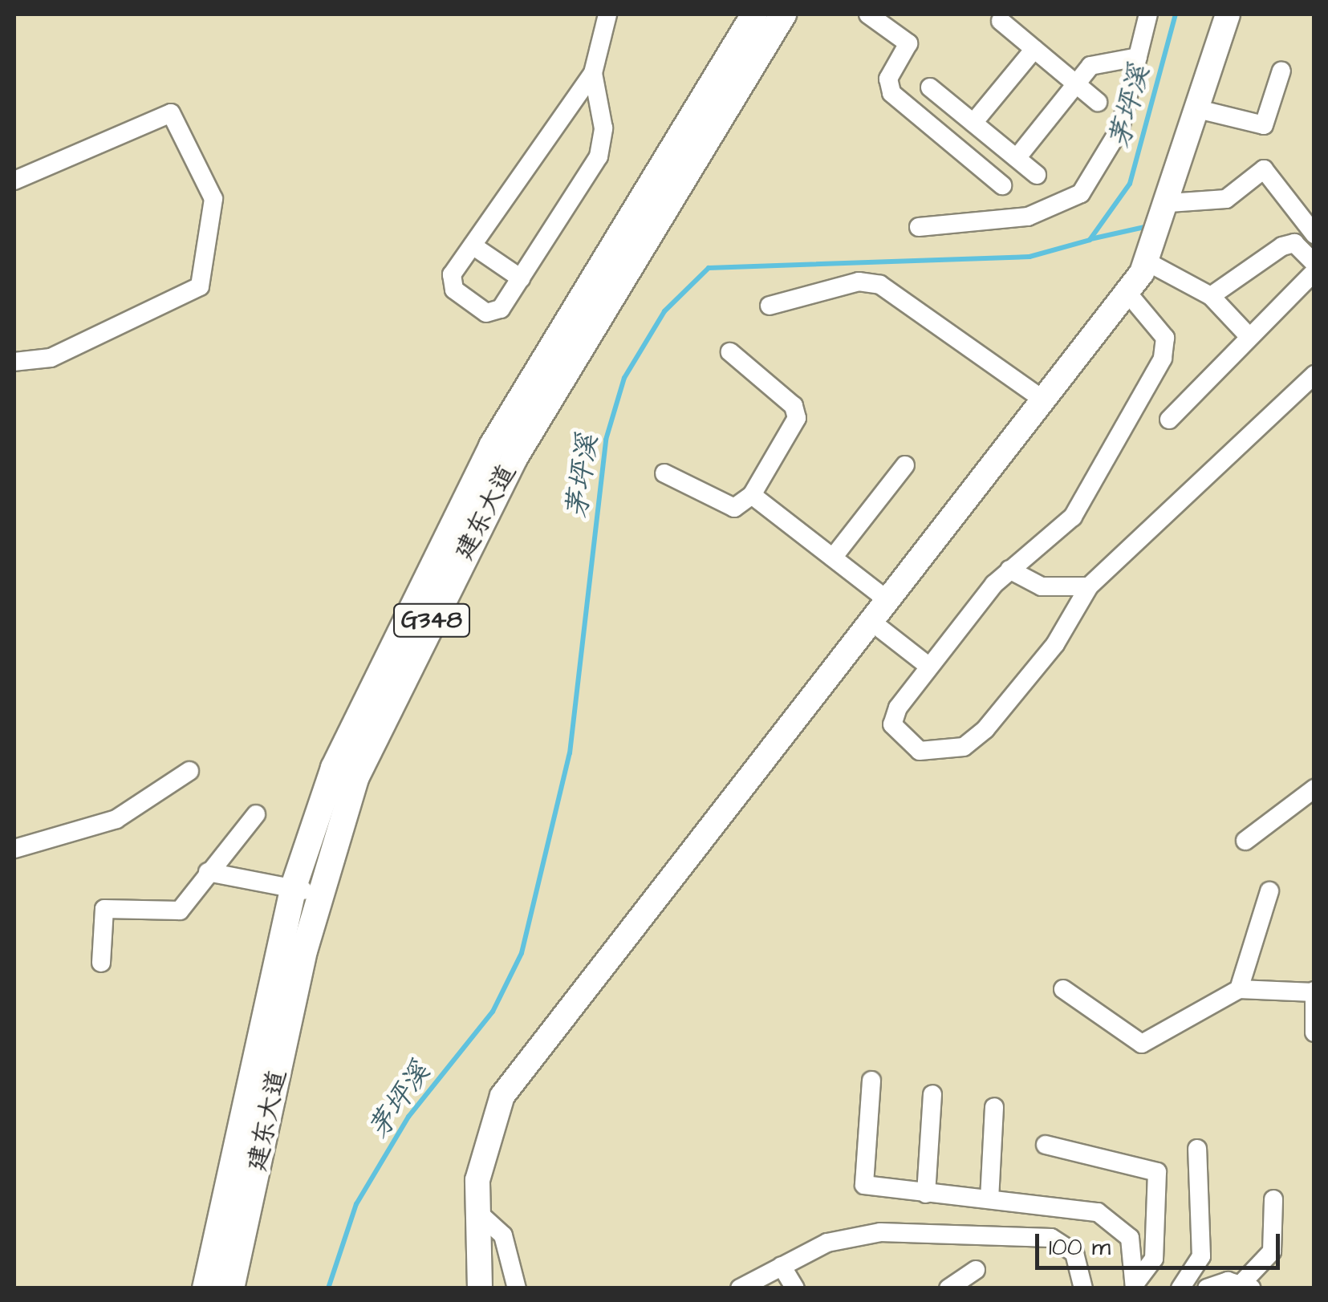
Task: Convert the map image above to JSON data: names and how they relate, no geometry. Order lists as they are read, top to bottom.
{
  "streets": {
    "highway": ["建东大道", "G348"]
  },
  "water": ["茅坪溪"],
  "scale_bar": "100 m"
}
